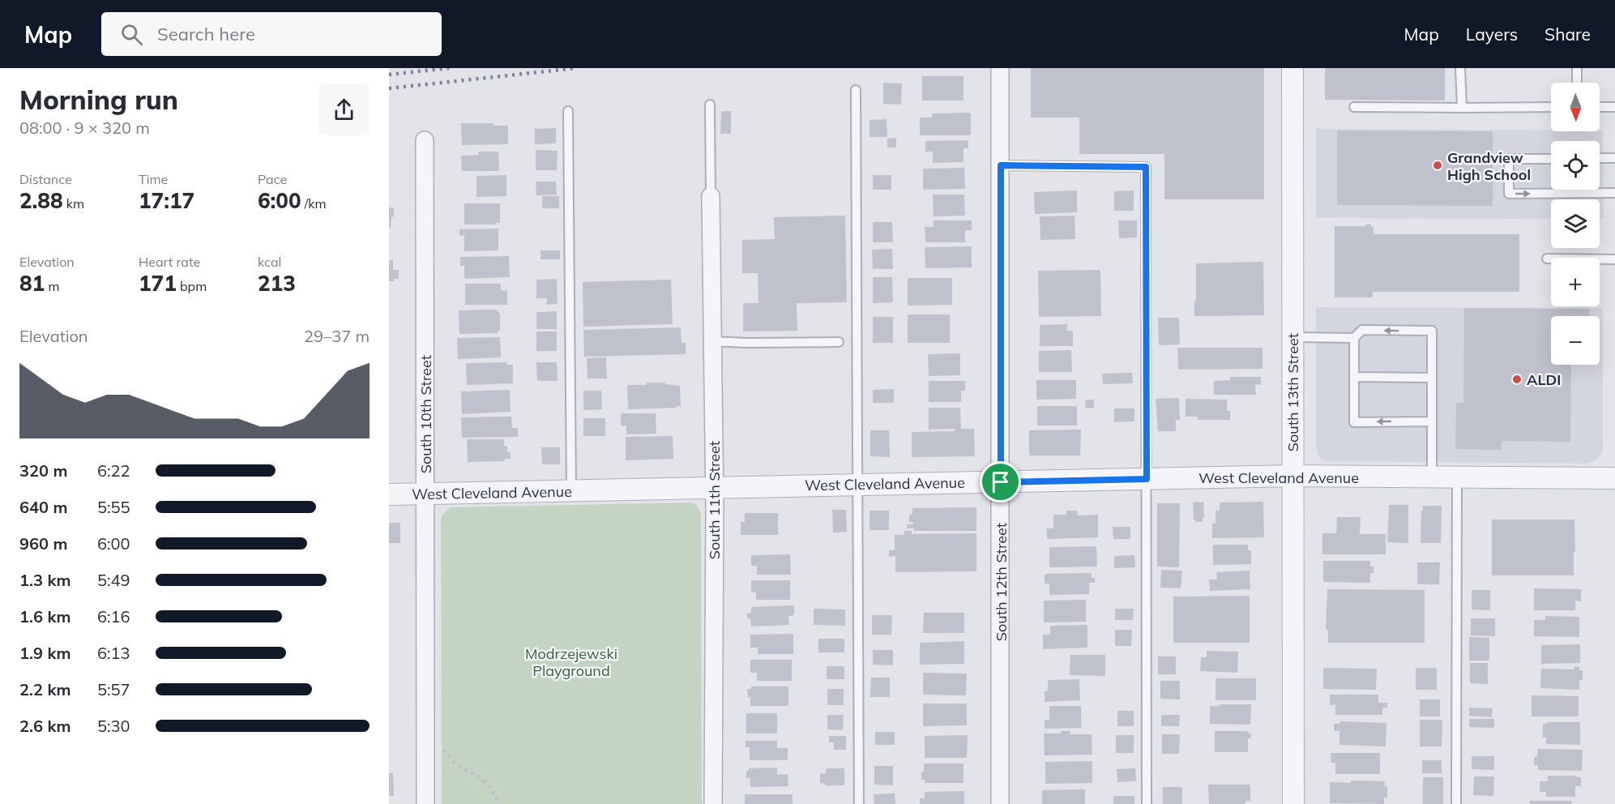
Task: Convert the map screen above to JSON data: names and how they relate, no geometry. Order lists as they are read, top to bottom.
{
  "streets": {
    "street": [
      "South 13th Street",
      "South 10th Street",
      "West Cleveland Avenue",
      "South 11th Street",
      "South 12th Street"
    ]
  },
  "crossings": [
    ["South 13th Street", "West Cleveland Avenue"],
    ["South 10th Street", "West Cleveland Avenue"],
    ["West Cleveland Avenue", "South 11th Street"],
    ["West Cleveland Avenue", "South 12th Street"]
  ],
  "parks": ["Modrzejewski Playground"],
  "places": ["Grandview High School", "ALDI"],
  "north": "bottom",
  "page": {
    "header": "Map",
    "search": "Search here",
    "nav": ["Map", "Layers", "Share"],
    "heading": ["Morning run", "08:00 · 9 × 320 m"],
    "map_buttons": ["+", "−"],
    "stats": [
      ["Distance", "2.88 km"],
      ["Time", "17:17"],
      ["Pace", "6:00 /km"],
      ["Elevation", "81 m"],
      ["Heart rate", "171 bpm"],
      ["kcal", "213"]
    ],
    "chart": ["Elevation", "29–37 m"],
    "list": [
      {
        "name": "320 m",
        "note": "6:22"
      },
      {
        "name": "640 m",
        "note": "5:55"
      },
      {
        "name": "960 m",
        "note": "6:00"
      },
      {
        "name": "1.3 km",
        "note": "5:49"
      },
      {
        "name": "1.6 km",
        "note": "6:16"
      },
      {
        "name": "1.9 km",
        "note": "6:13"
      },
      {
        "name": "2.2 km",
        "note": "5:57"
      },
      {
        "name": "2.6 km",
        "note": "5:30"
      }
    ]
  }
}
